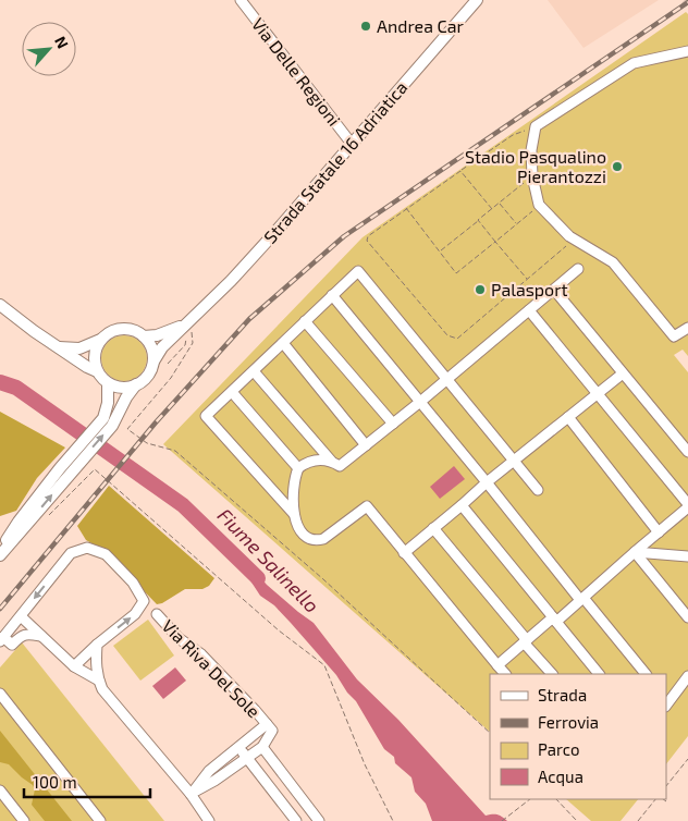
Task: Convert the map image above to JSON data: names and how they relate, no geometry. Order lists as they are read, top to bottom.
{
  "streets": {
    "main road": ["Strada Statale 16 Adriatica"],
    "street": ["Via Delle Regioni", "Via Riva Del Sole"]
  },
  "crossings": [
    ["Via Delle Regioni", "Strada Statale 16 Adriatica"]
  ],
  "water": ["Fiume Salinello"],
  "places": ["Andrea Car", "Stadio Pasqualino Pierantozzi", "Palasport"],
  "legend": [
    "Strada",
    "Ferrovia",
    "Parco",
    "Acqua"
  ],
  "scale_bar": "100 m",
  "north": "top right"
}
